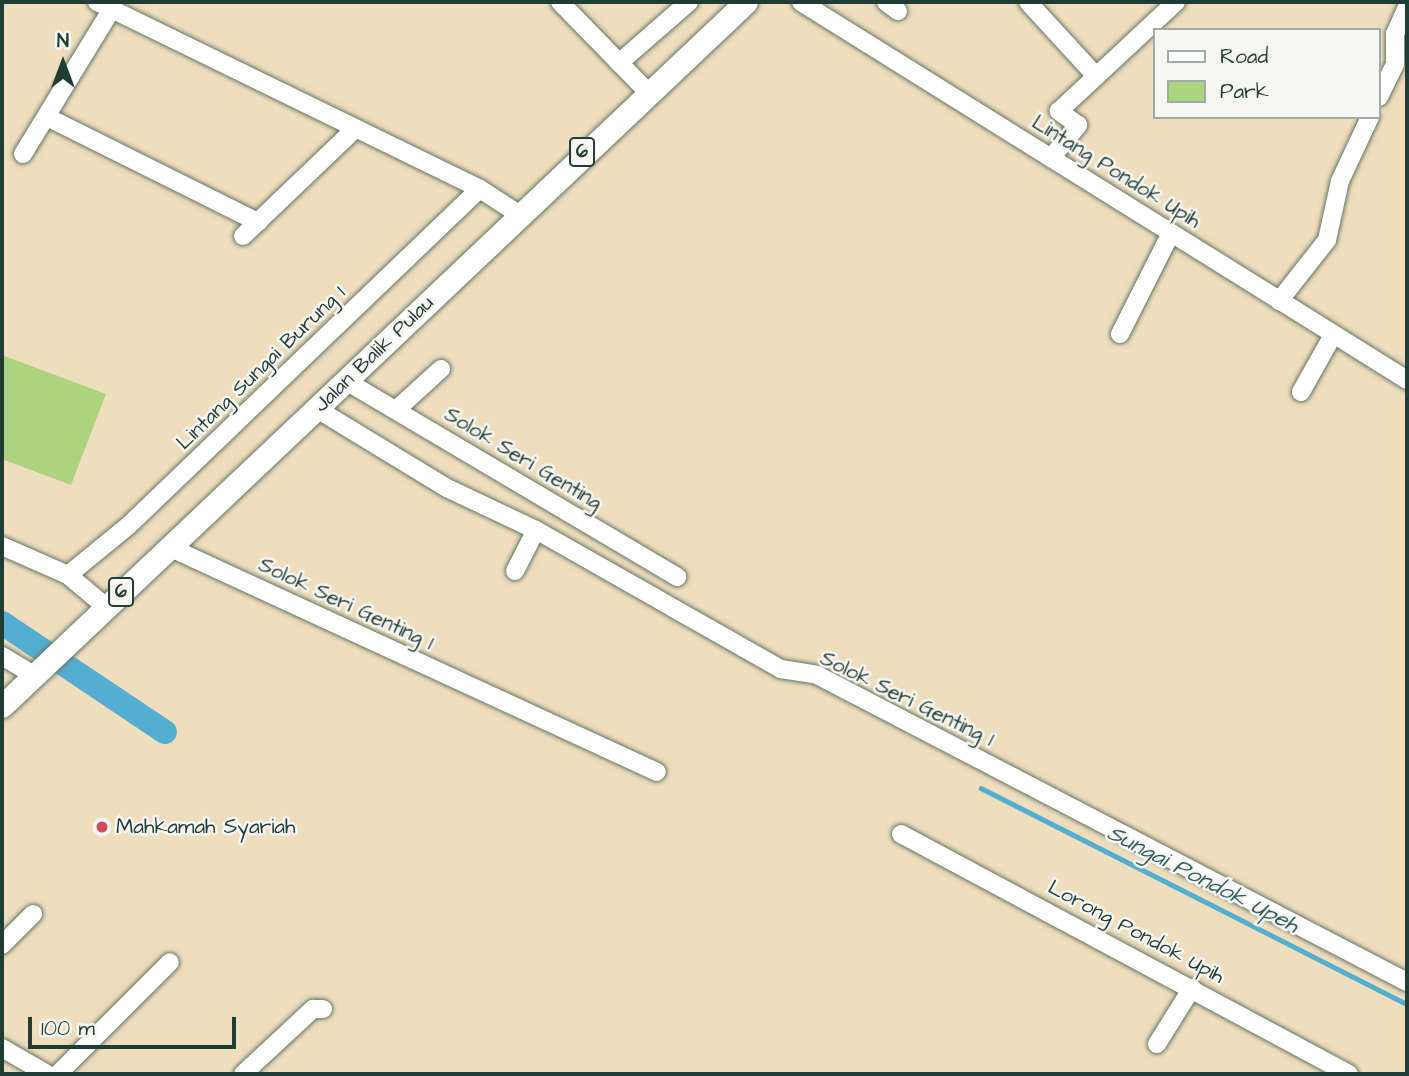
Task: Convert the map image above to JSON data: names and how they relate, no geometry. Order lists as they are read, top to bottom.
{
  "streets": {
    "main road": ["6", "Jalan Balik Pulau"],
    "street": [
      "Lintang Pondok Upih",
      "Lintang Sungai Burung 1",
      "Solok Seri Genting",
      "Solok Seri Genting 1",
      "Lorong Pondok Upih"
    ]
  },
  "crossings": [
    ["Jalan Balik Pulau", "Solok Seri Genting"],
    ["Jalan Balik Pulau", "Solok Seri Genting 1"]
  ],
  "water": ["Sungai Pondok Upeh"],
  "places": ["Mahkamah Syariah"],
  "legend": ["Road", "Park"],
  "scale_bar": "100 m",
  "north": "top"
}
